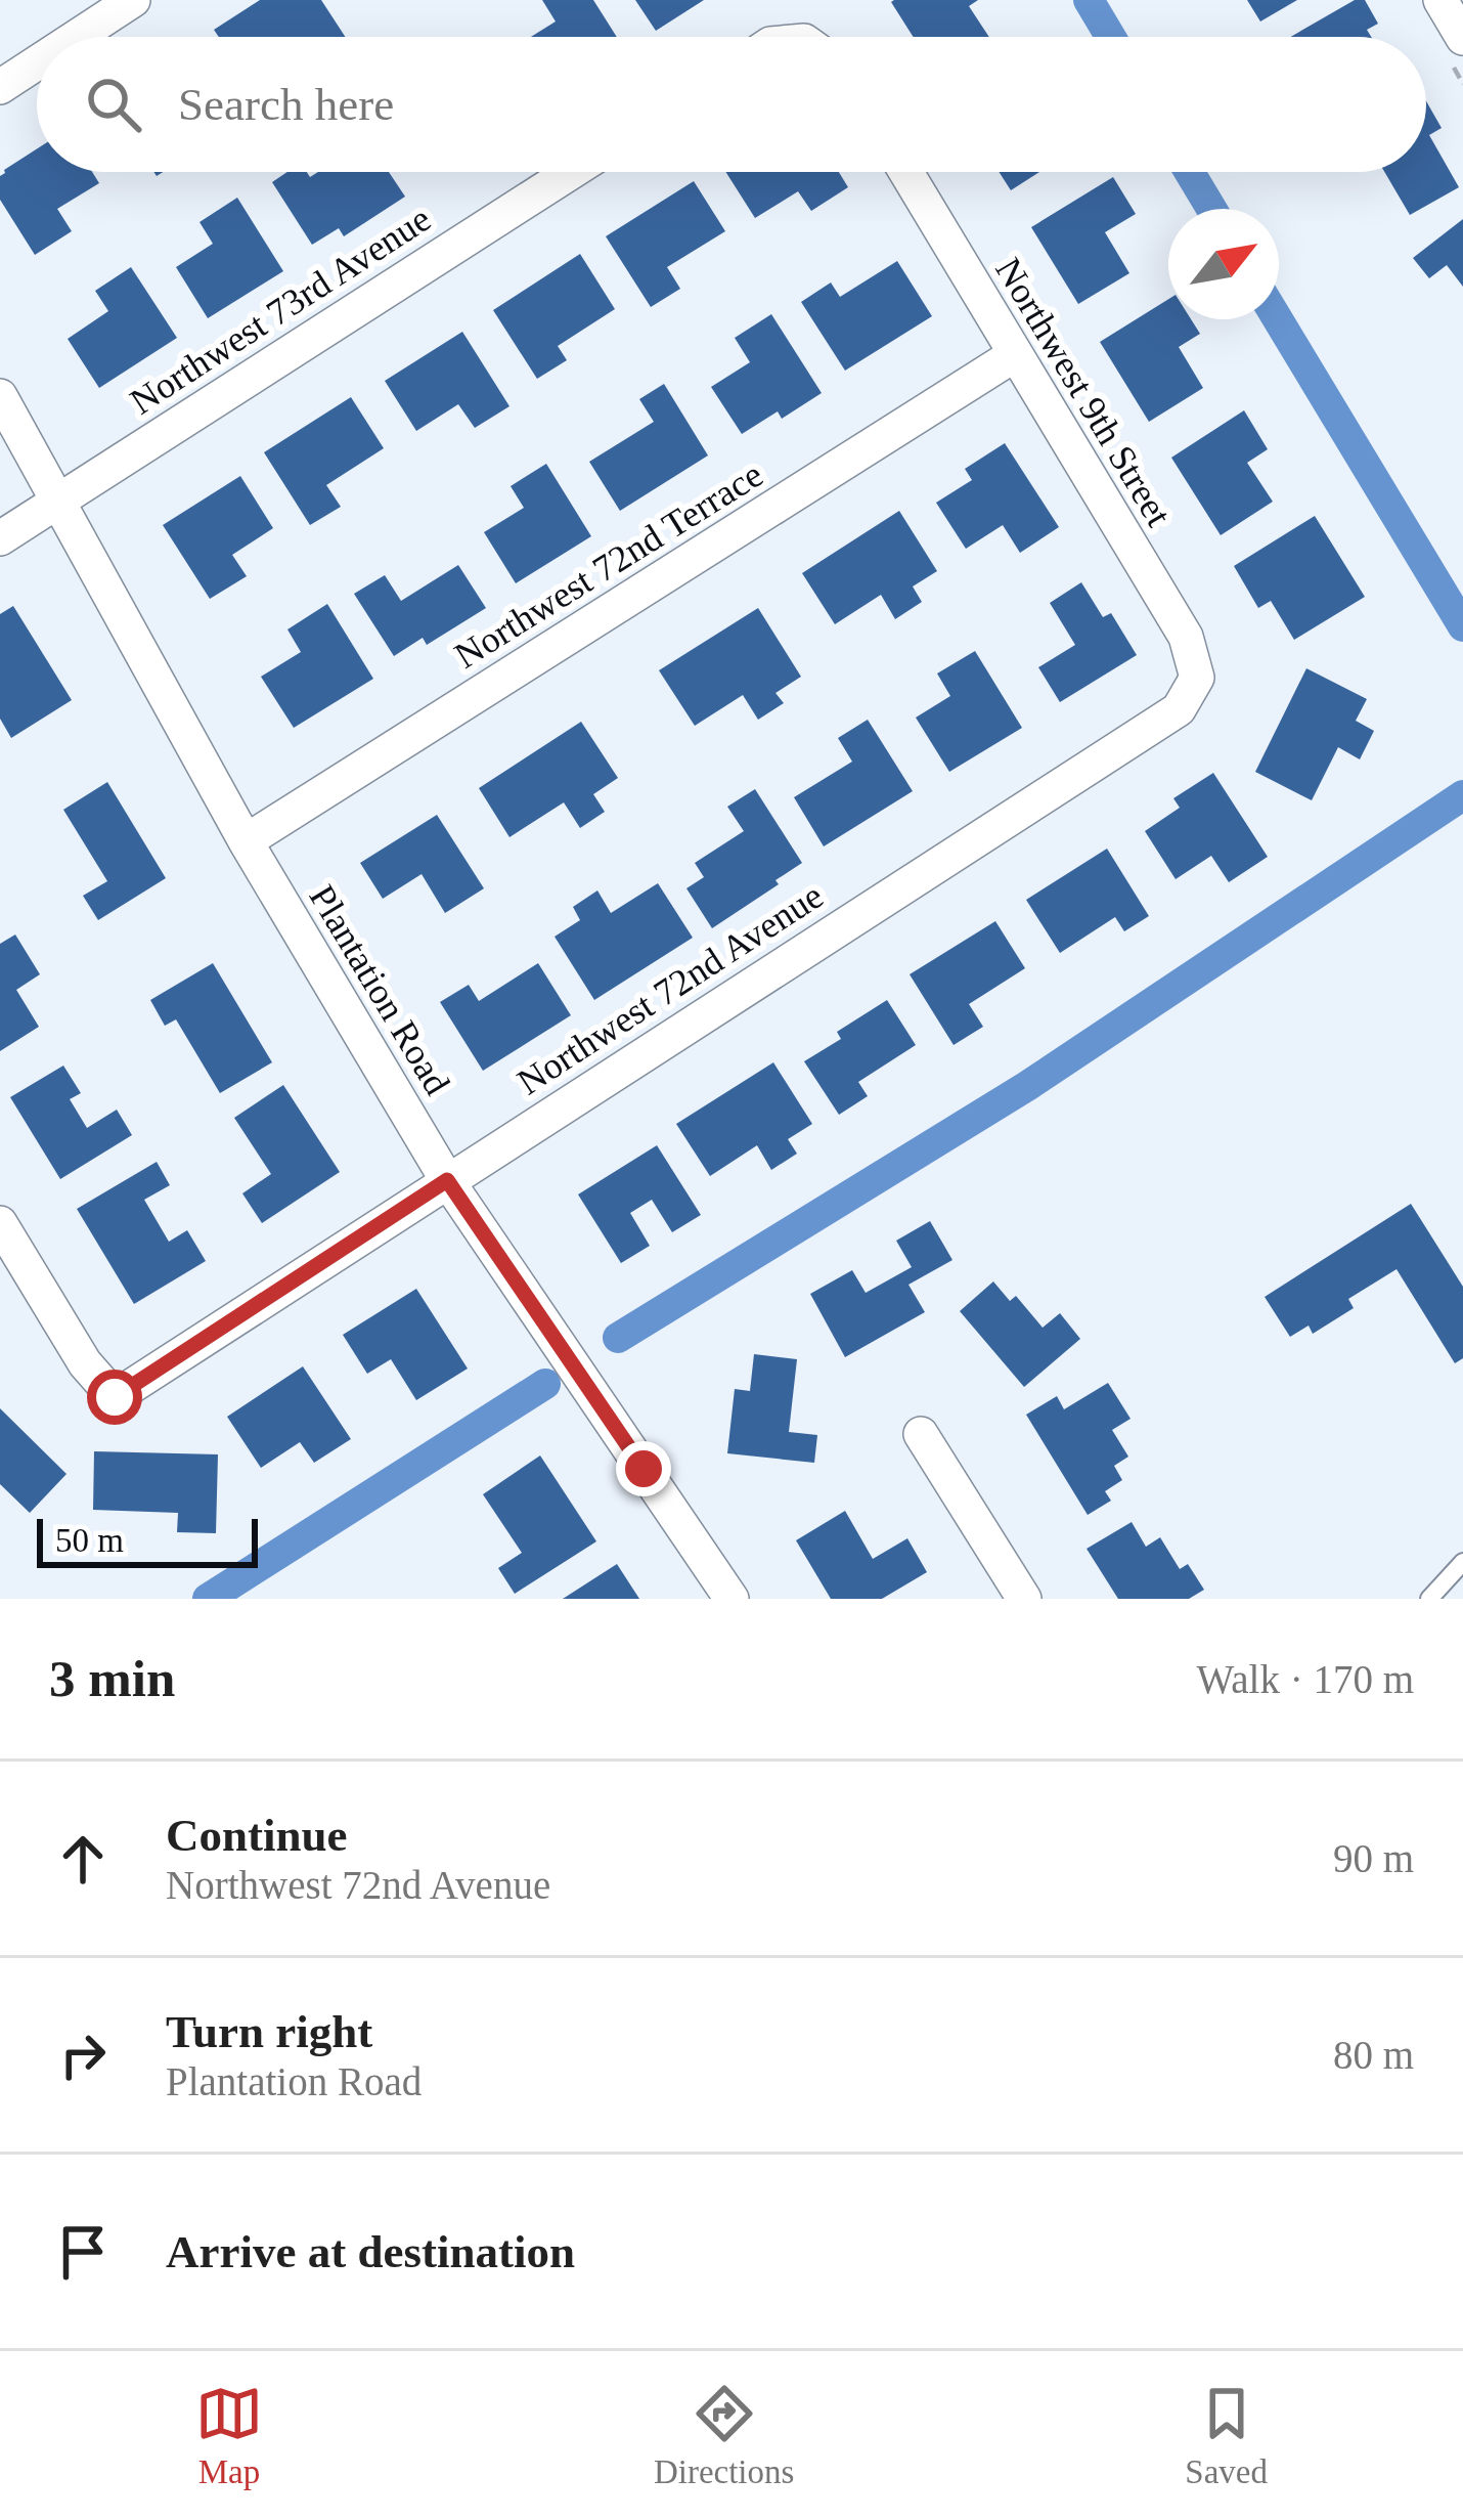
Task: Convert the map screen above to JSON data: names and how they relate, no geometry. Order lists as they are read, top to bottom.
{
  "streets": {
    "street": [
      "Northwest 73rd Avenue",
      "Northwest 9th Street",
      "Northwest 72nd Terrace",
      "Northwest 72nd Avenue",
      "Plantation Road"
    ]
  },
  "crossings": [
    ["Northwest 73rd Avenue", "Plantation Road"],
    ["Northwest 9th Street", "Northwest 72nd Terrace"],
    ["Northwest 9th Street", "Northwest 72nd Avenue"],
    ["Northwest 72nd Terrace", "Plantation Road"],
    ["Northwest 72nd Avenue", "Plantation Road"]
  ],
  "scale_bar": "50 m",
  "north": "top right",
  "page": {
    "search": "Search here",
    "scale": "50 m",
    "heading": ["3 min", "Walk · 170 m"],
    "list": [
      ["Continue", "Northwest 72nd Avenue", "90 m"],
      ["Turn right", "Plantation Road", "80 m"],
      "Arrive at destination"
    ],
    "nav": ["Map", "Directions", "Saved"]
  }
}
